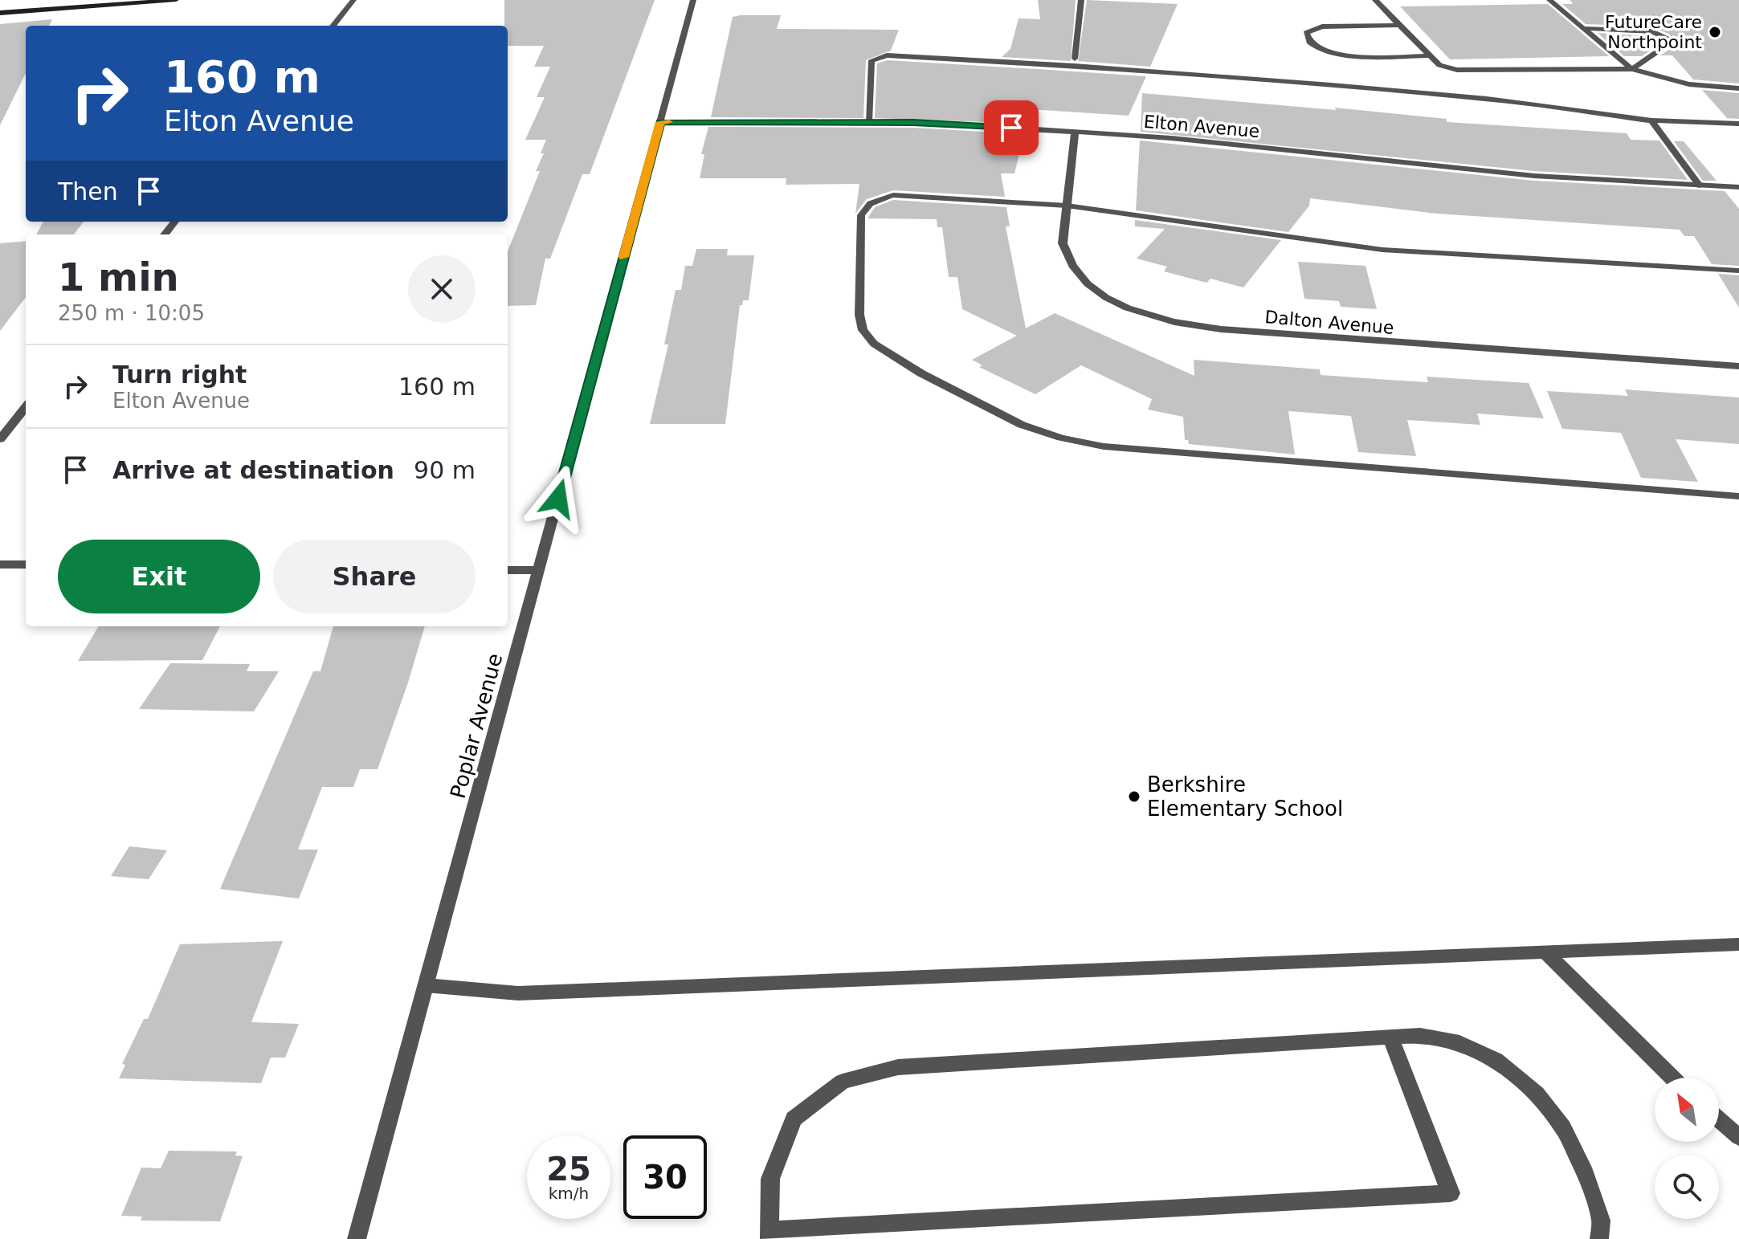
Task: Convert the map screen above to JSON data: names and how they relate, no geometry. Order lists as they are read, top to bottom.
{
  "streets": {
    "street": ["Elton Avenue", "Dalton Avenue", "Poplar Avenue"]
  },
  "crossings": [
    ["Elton Avenue", "Dalton Avenue"],
    ["Elton Avenue", "Poplar Avenue"]
  ],
  "places": ["FutureCare Northpoint", "Berkshire Elementary School"],
  "north": "top left",
  "page": {
    "turn": ["160 m", "Elton Avenue"],
    "then": "Then",
    "heading": ["1 min", "250 m · 10:05"],
    "list": [
      {
        "name": "Turn right",
        "note": "Elton Avenue",
        "value": "160 m"
      },
      {
        "name": "Arrive at destination",
        "value": "90 m"
      }
    ],
    "buttons": ["Exit", "Share"],
    "speed": "25 km/h",
    "limit": "30"
  }
}
